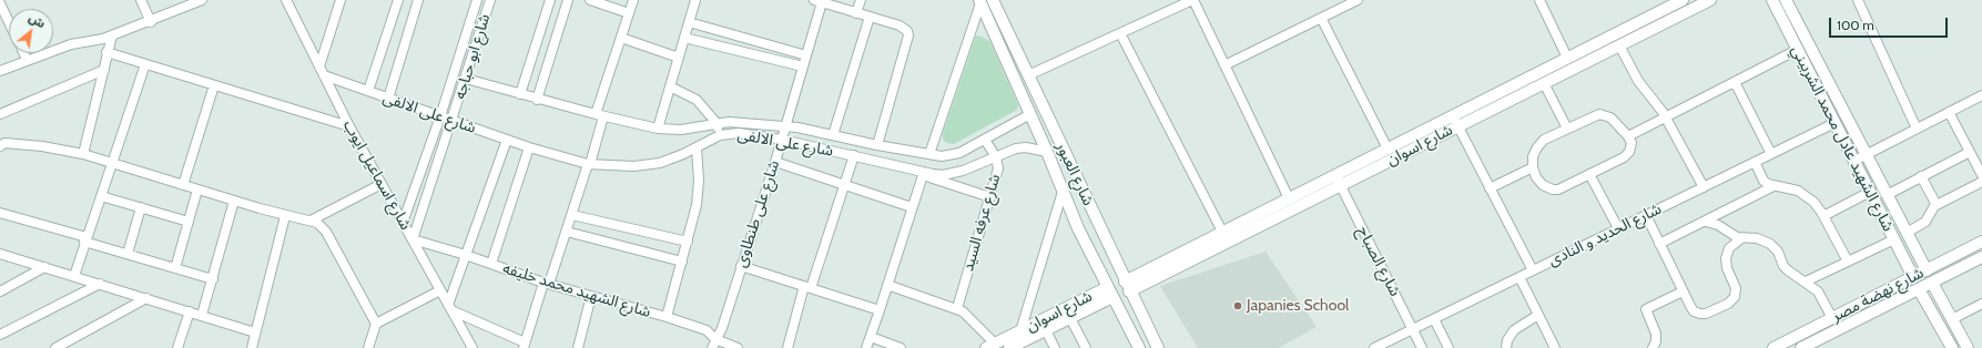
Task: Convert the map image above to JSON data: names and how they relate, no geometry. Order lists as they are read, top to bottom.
{
  "streets": {
    "street": [
      "شارع ابو حباجه",
      "شارع على الالفى",
      "شارع الشهيد عادل محمد الشربيني",
      "شارع اسوان",
      "شارع العبور",
      "شارع اسماعيل ايوب",
      "شارع على طنطاوى",
      "شارع عرفه السيد",
      "شارع الحديد و النادى",
      "شارع الصباح",
      "شارع الشهيد محمد خليفه",
      "شارع نهضة مصر"
    ]
  },
  "crossings": [
    ["شارع ابو حباجه", "شارع على الالفى"],
    ["شارع ابو حباجه", "شارع اسماعيل ايوب"],
    ["شارع ابو حباجه", "شارع الشهيد محمد خليفه"],
    ["شارع على الالفى", "شارع العبور"],
    ["شارع على الالفى", "شارع اسماعيل ايوب"],
    ["شارع على الالفى", "شارع على طنطاوى"],
    ["شارع على الالفى", "شارع عرفه السيد"],
    ["شارع الشهيد عادل محمد الشربيني", "شارع الحديد و النادى"],
    ["شارع الشهيد عادل محمد الشربيني", "شارع نهضة مصر"],
    ["شارع اسوان", "شارع العبور"],
    ["شارع اسوان", "شارع الصباح"],
    ["شارع اسماعيل ايوب", "شارع الشهيد محمد خليفه"],
    ["شارع على طنطاوى", "شارع الشهيد محمد خليفه"],
    ["شارع الحديد و النادى", "شارع الصباح"]
  ],
  "places": ["Japanies School"],
  "scale_bar": "100 m",
  "north": "top right"
}
